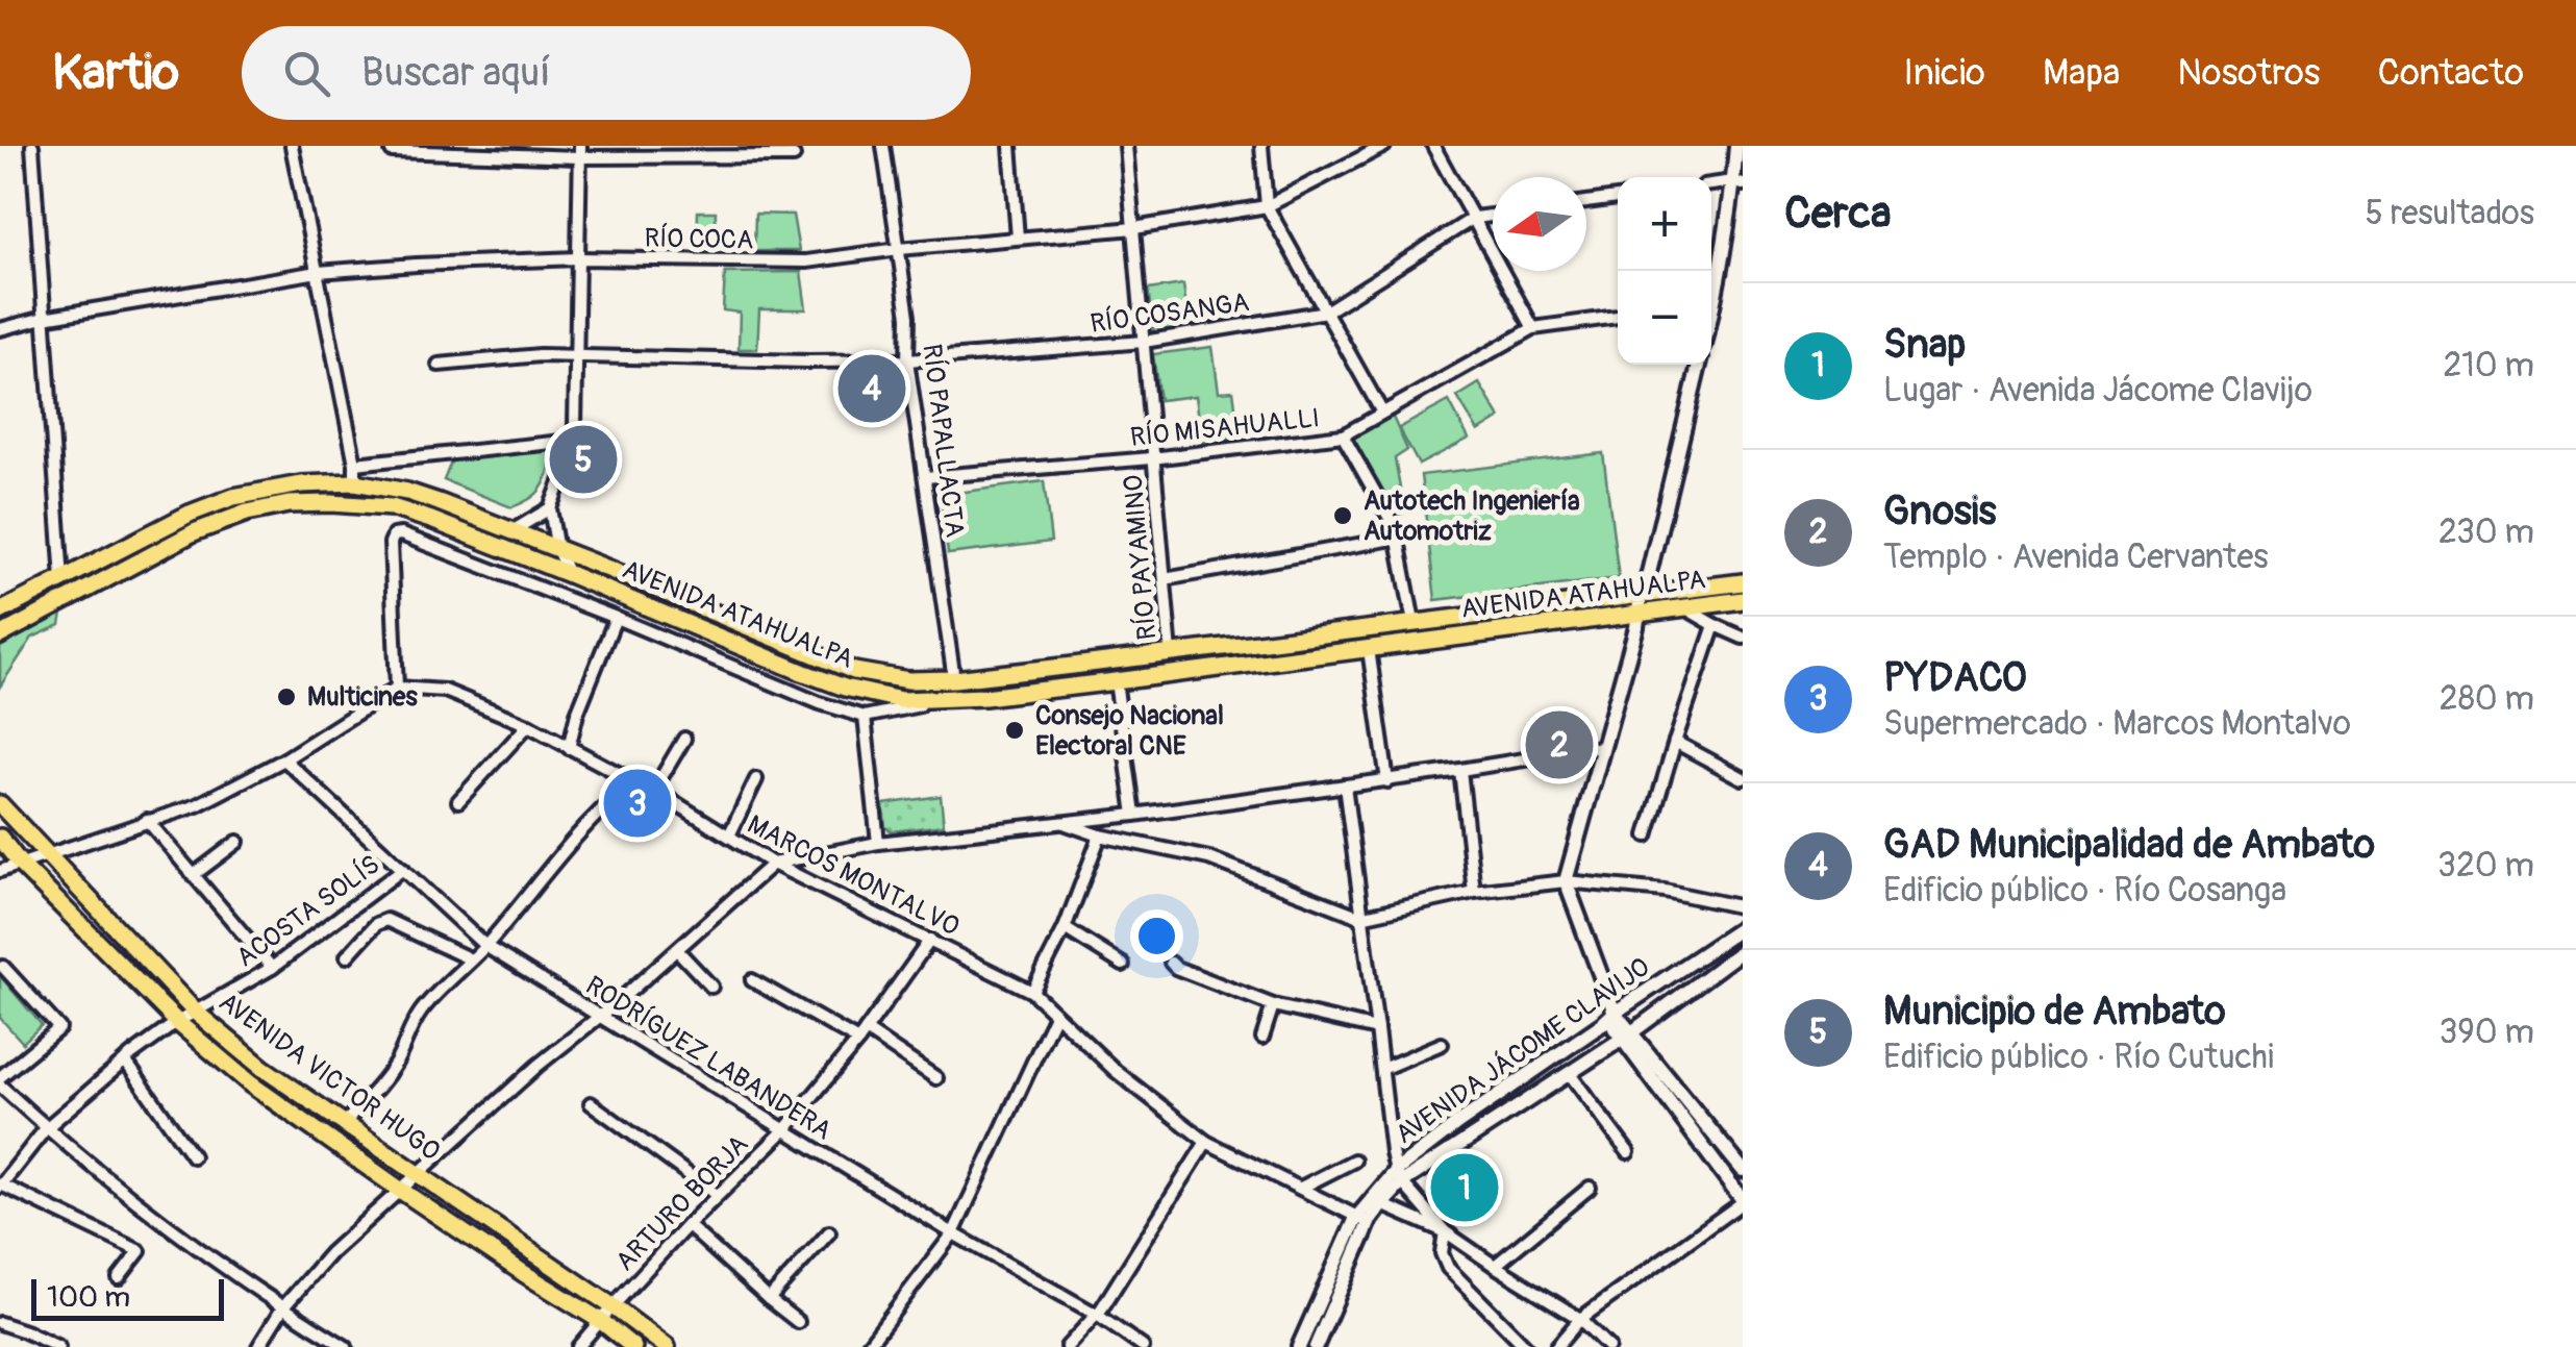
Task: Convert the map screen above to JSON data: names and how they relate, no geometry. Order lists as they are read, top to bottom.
{
  "streets": {
    "main road": ["AVENIDA ATAHUALPA", "AVENIDA VICTOR HUGO"],
    "street": [
      "RÍO COCA",
      "RÍO COSANGA",
      "RÍO MISAHUALLI",
      "RÍO PAPALLACTA",
      "RÍO PAYAMINO",
      "MARCOS MONTALVO",
      "ACOSTA SOLÍS",
      "AVENIDA JÁCOME CLAVIJO",
      "RODRÍGUEZ LABANDERA",
      "ARTURO BORJA"
    ]
  },
  "crossings": [
    ["RÍO COCA", "RÍO PAPALLACTA"],
    ["RÍO COCA", "RÍO PAYAMINO"],
    ["RÍO COSANGA", "RÍO PAPALLACTA"],
    ["RÍO COSANGA", "RÍO PAYAMINO"],
    ["RÍO MISAHUALLI", "RÍO PAPALLACTA"],
    ["RÍO MISAHUALLI", "RÍO PAYAMINO"],
    ["RÍO PAPALLACTA", "AVENIDA ATAHUALPA"],
    ["RÍO PAYAMINO", "AVENIDA ATAHUALPA"],
    ["MARCOS MONTALVO", "AVENIDA JÁCOME CLAVIJO"],
    ["MARCOS MONTALVO", "ARTURO BORJA"],
    ["ACOSTA SOLÍS", "RODRÍGUEZ LABANDERA"],
    ["ACOSTA SOLÍS", "AVENIDA VICTOR HUGO"],
    ["RODRÍGUEZ LABANDERA", "ARTURO BORJA"],
    ["AVENIDA VICTOR HUGO", "ARTURO BORJA"]
  ],
  "places": ["Autotech Ingeniería Automotriz", "Multicines", "Consejo Nacional Electoral CNE"],
  "scale_bar": "100 m",
  "north": "left",
  "page": {
    "header": "Kartio",
    "search": "Buscar aquí",
    "nav": [
      "Inicio",
      "Mapa",
      "Nosotros",
      "Contacto"
    ],
    "heading": ["Cerca", "5 resultados"],
    "map_buttons": ["+", "−"],
    "list": [
      {
        "mark": "1",
        "name": "Snap",
        "note": "Lugar · Avenida Jácome Clavijo",
        "value": "210 m"
      },
      {
        "mark": "2",
        "name": "Gnosis",
        "note": "Templo · Avenida Cervantes",
        "value": "230 m"
      },
      {
        "mark": "3",
        "name": "PYDACO",
        "note": "Supermercado · Marcos Montalvo",
        "value": "280 m"
      },
      {
        "mark": "4",
        "name": "GAD Municipalidad de Ambato",
        "note": "Edificio público · Río Cosanga",
        "value": "320 m"
      },
      {
        "mark": "5",
        "name": "Municipio de Ambato",
        "note": "Edificio público · Río Cutuchi",
        "value": "390 m"
      }
    ],
    "pins": [
      "4",
      "5",
      "2",
      "3",
      "1"
    ],
    "scale": "100 m"
  }
}
